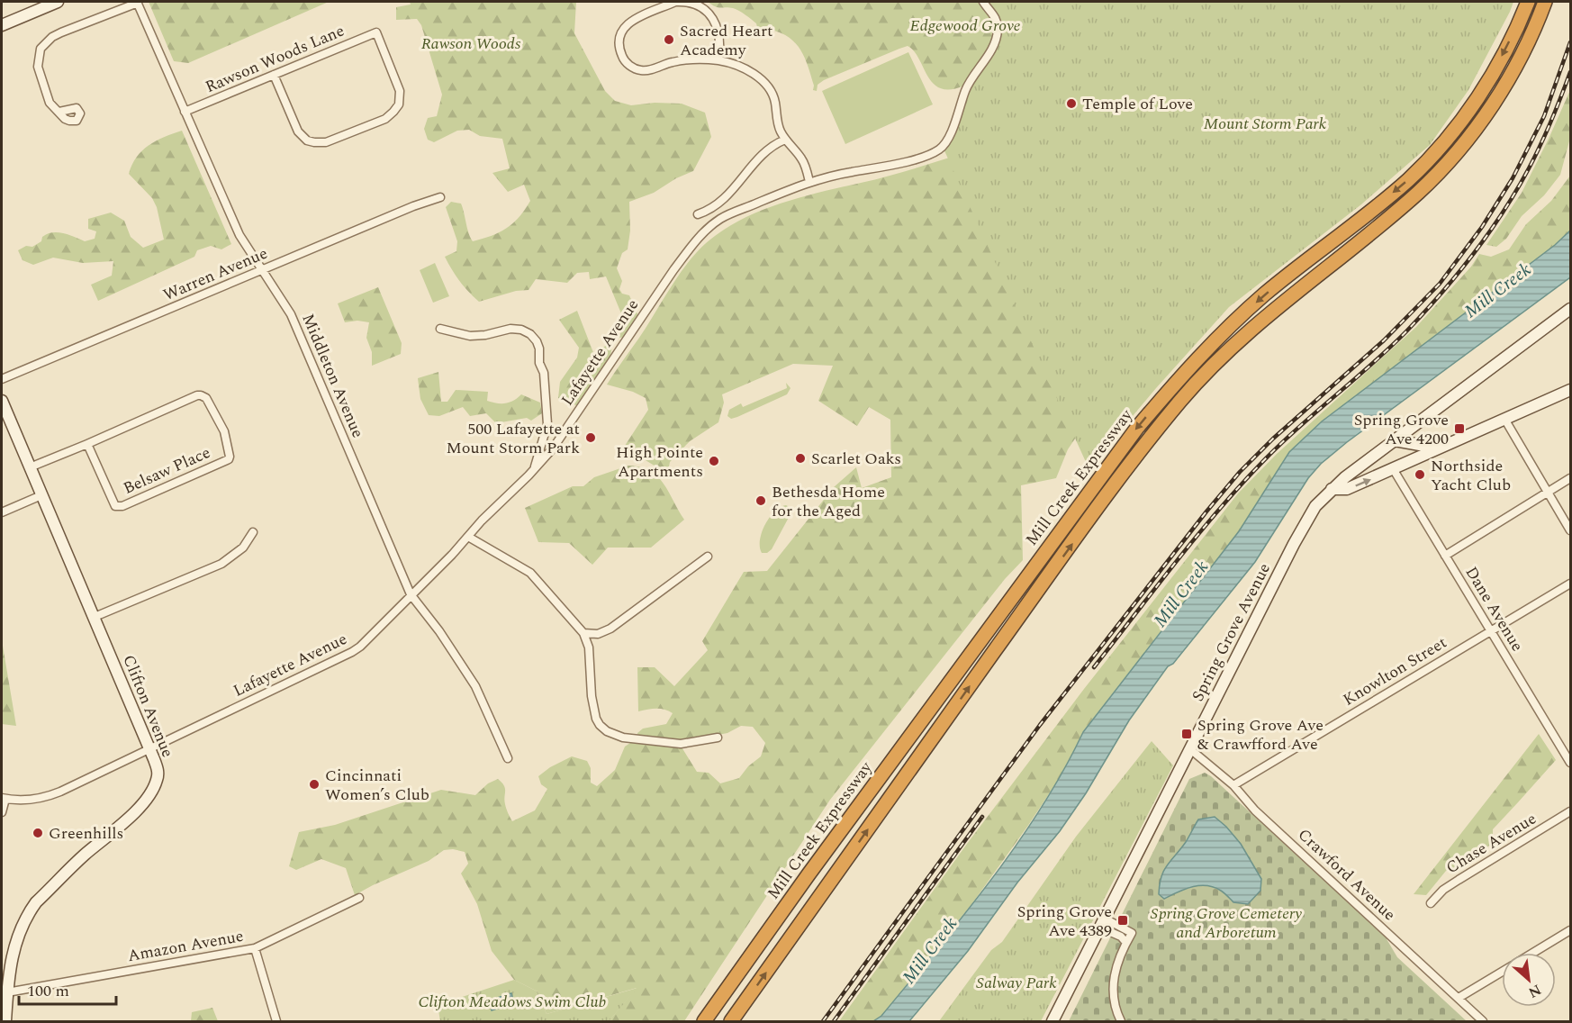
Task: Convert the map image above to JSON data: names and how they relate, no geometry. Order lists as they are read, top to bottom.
{
  "streets": {
    "highway": ["Mill Creek Expressway"],
    "main road": ["Spring Grove Avenue", "Clifton Avenue"],
    "street": [
      "Rawson Woods Lane",
      "Warren Avenue",
      "Lafayette Avenue",
      "Middleton Avenue",
      "Belsaw Place",
      "Dane Avenue",
      "Knowlton Street",
      "Chase Avenue",
      "Crawford Avenue",
      "Amazon Avenue"
    ]
  },
  "crossings": [
    ["Rawson Woods Lane", "Middleton Avenue"],
    ["Warren Avenue", "Middleton Avenue"],
    ["Lafayette Avenue", "Middleton Avenue"],
    ["Lafayette Avenue", "Clifton Avenue"],
    ["Belsaw Place", "Clifton Avenue"],
    ["Dane Avenue", "Knowlton Street"],
    ["Spring Grove Avenue", "Crawford Avenue"],
    ["Knowlton Street", "Crawford Avenue"],
    ["Clifton Avenue", "Amazon Avenue"]
  ],
  "water": ["Mill Creek"],
  "parks": [
    "Edgewood Grove",
    "Rawson Woods",
    "Mount Storm Park",
    "Spring Grove Cemetery and Arboretum",
    "Salway Park",
    "Clifton Meadows Swim Club"
  ],
  "places": {
    "other": [
      "Sacred Heart Academy",
      "Temple of Love",
      "500 Lafayette at Mount Storm Park",
      "Scarlet Oaks",
      "High Pointe Apartments",
      "Northside Yacht Club",
      "Bethesda Home for the Aged",
      "Cincinnati Women’s Club",
      "Greenhills"
    ],
    "transit": ["Spring Grove Ave 4200", "Spring Grove Ave & Crawfford Ave", "Spring Grove Ave 4389"]
  },
  "scale_bar": "100 m",
  "north": "bottom right"
}
